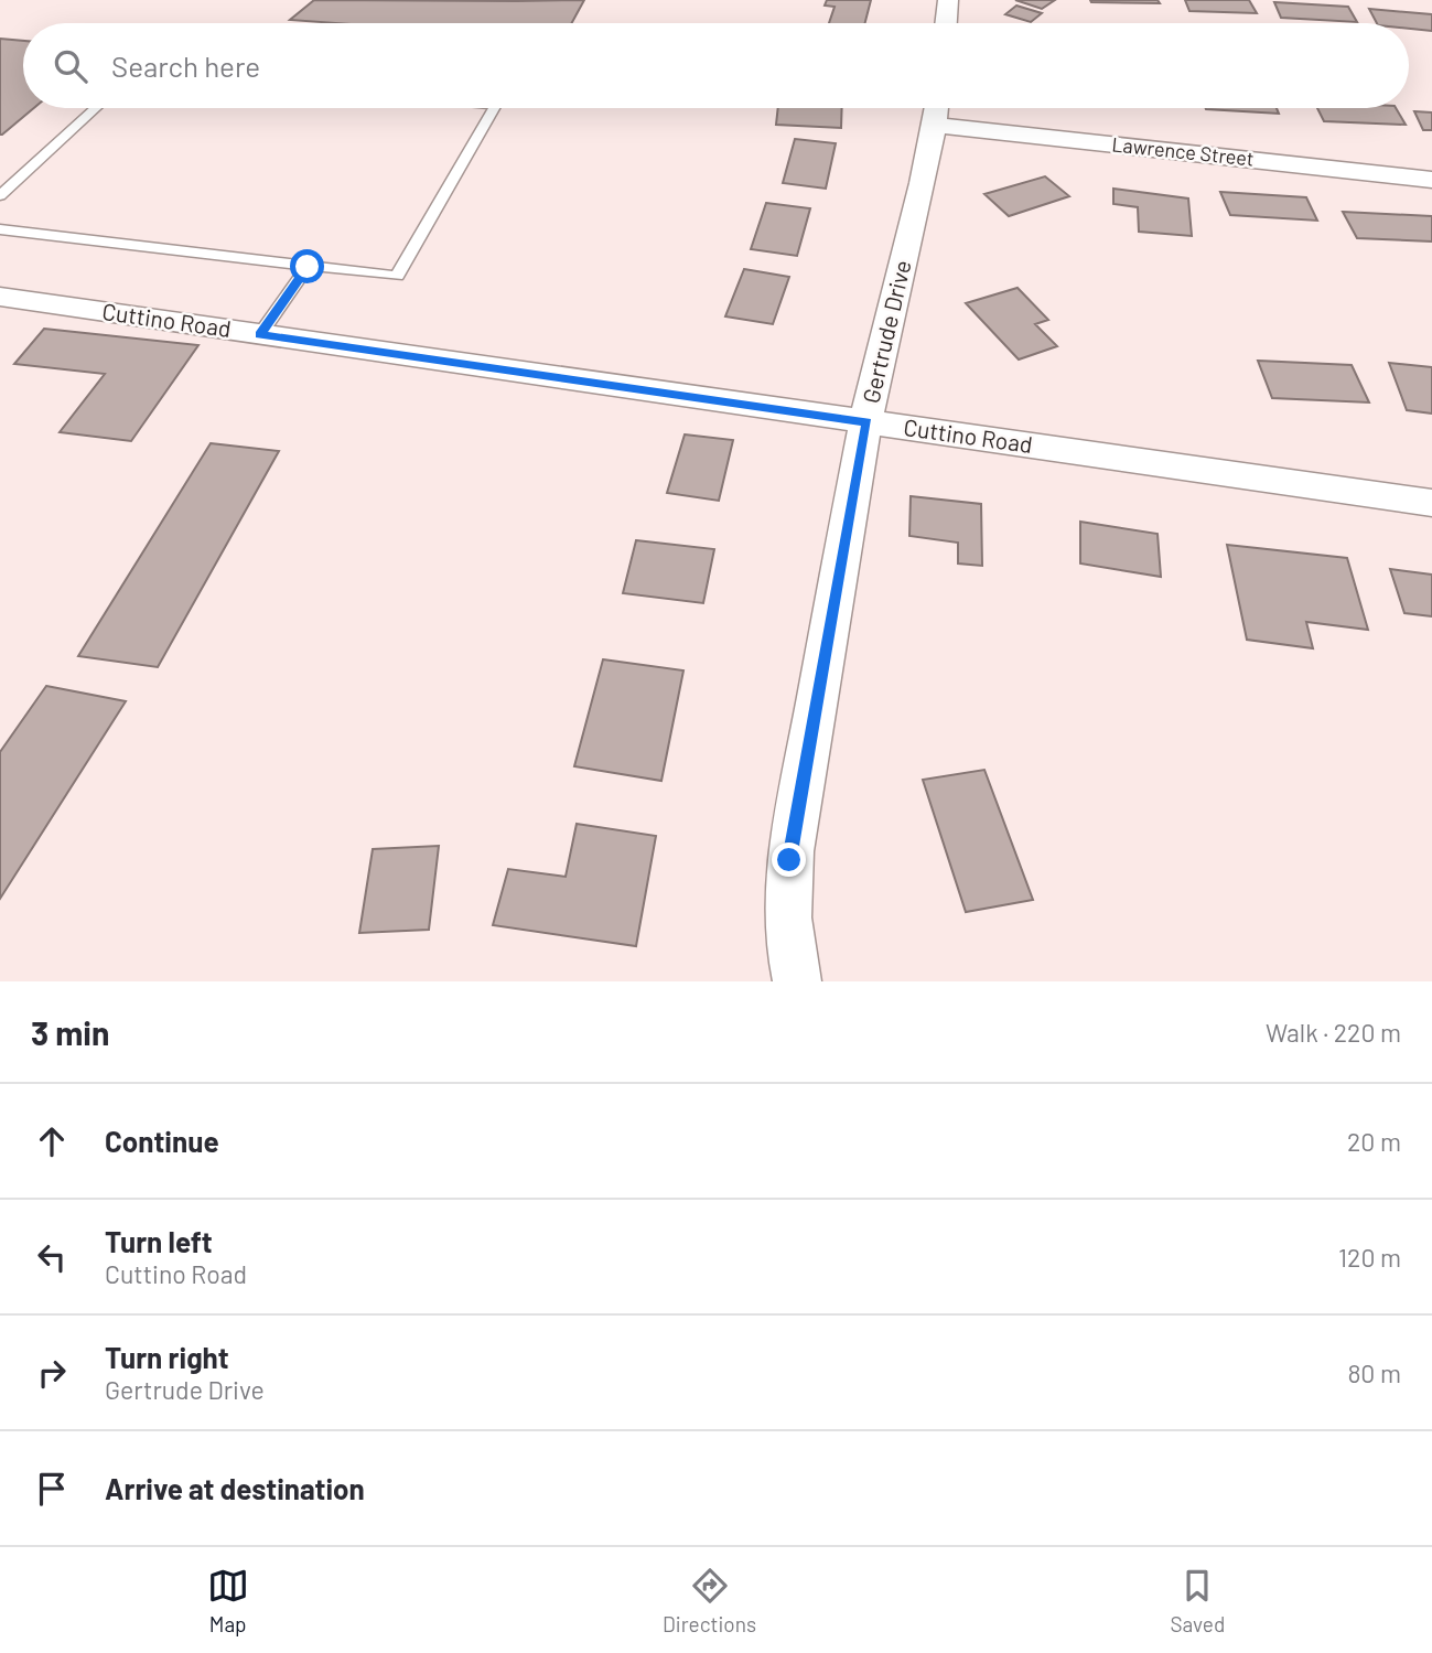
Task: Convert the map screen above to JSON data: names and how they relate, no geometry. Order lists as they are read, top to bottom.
{
  "streets": {
    "street": ["Lawrence Street", "Cuttino Road", "Gertrude Drive"]
  },
  "crossings": [
    ["Lawrence Street", "Gertrude Drive"],
    ["Cuttino Road", "Gertrude Drive"]
  ],
  "page": {
    "search": "Search here",
    "heading": ["3 min", "Walk · 220 m"],
    "list": [
      ["Continue", "20 m"],
      ["Turn left", "Cuttino Road", "120 m"],
      ["Turn right", "Gertrude Drive", "80 m"],
      "Arrive at destination"
    ],
    "nav": ["Map", "Directions", "Saved"]
  }
}
